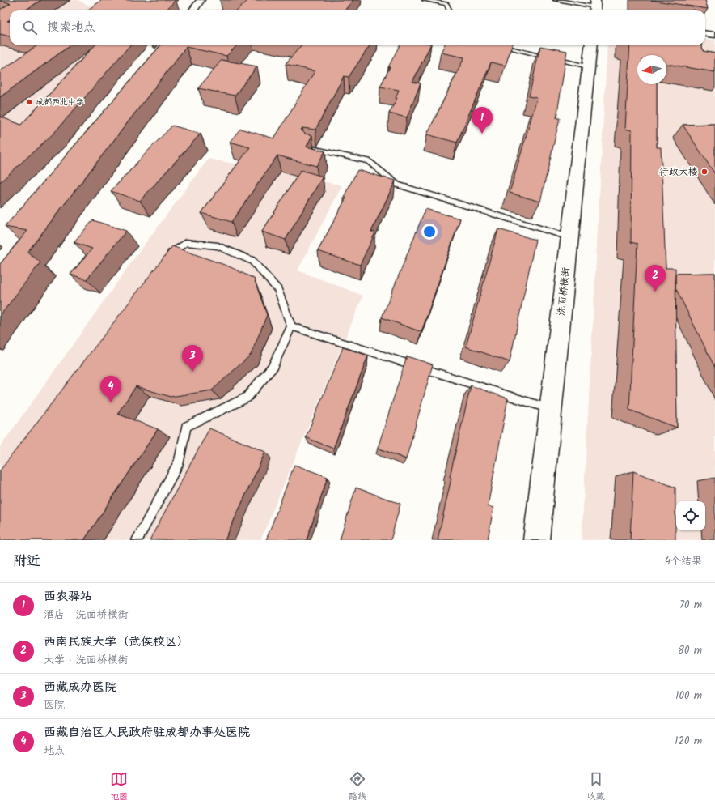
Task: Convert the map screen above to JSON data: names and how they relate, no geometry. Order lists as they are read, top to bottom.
{
  "streets": {
    "street": ["洗面桥横街"]
  },
  "places": ["成都西北中学", "行政大楼"],
  "north": "left",
  "page": {
    "search": "搜索地点",
    "pins": [
      "1",
      "2",
      "3",
      "4"
    ],
    "heading": ["附近", "4个结果"],
    "list": [
      {
        "mark": "1",
        "name": "西农驿站",
        "note": "酒店 · 洗面桥横街",
        "value": "70 m"
      },
      {
        "mark": "2",
        "name": "西南民族大学（武侯校区）",
        "note": "大学 · 洗面桥横街",
        "value": "80 m"
      },
      {
        "mark": "3",
        "name": "西藏成办医院",
        "note": "医院",
        "value": "100 m"
      },
      {
        "mark": "4",
        "name": "西藏自治区人民政府驻成都办事处医院",
        "note": "地点",
        "value": "120 m"
      }
    ],
    "nav": ["地图", "路线", "收藏"]
  }
}
